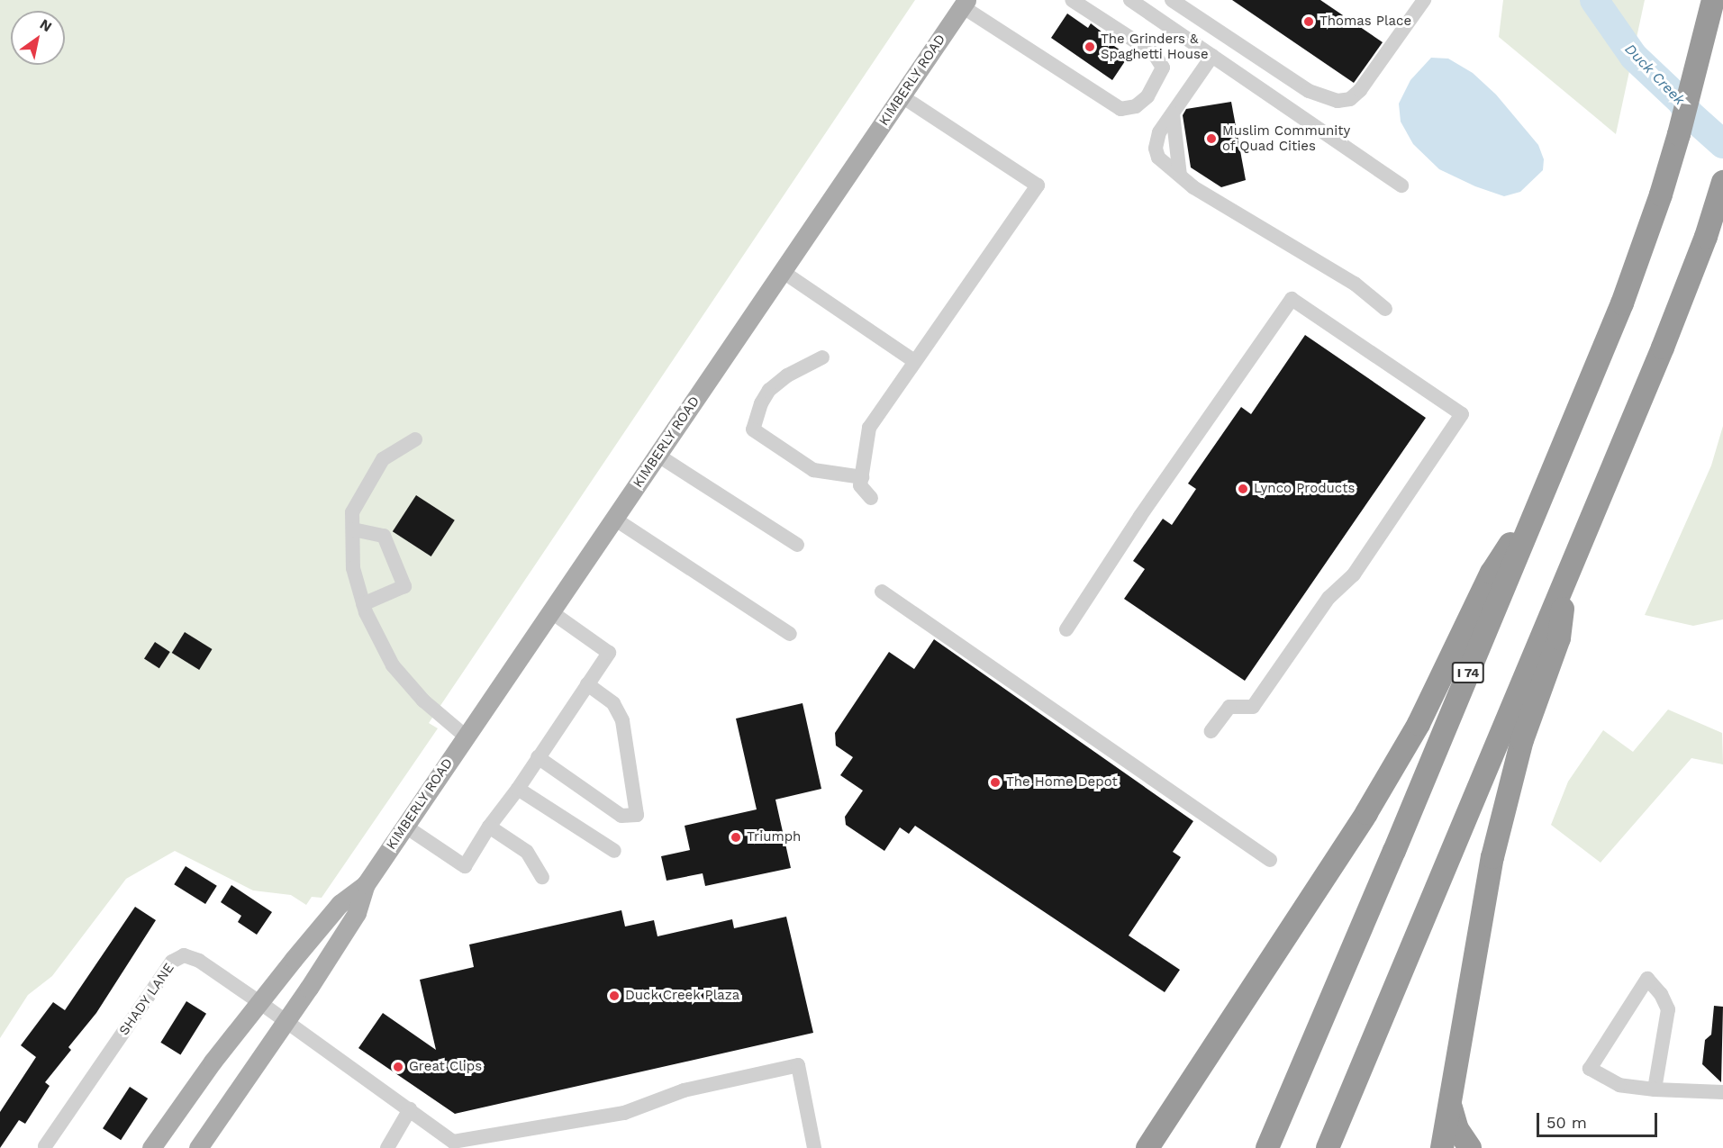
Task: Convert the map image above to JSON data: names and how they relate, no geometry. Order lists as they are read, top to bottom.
{
  "streets": {
    "highway": ["I 74"],
    "main road": ["KIMBERLY ROAD"],
    "street": ["SHADY LANE"]
  },
  "crossings": [
    ["KIMBERLY ROAD", "SHADY LANE"]
  ],
  "water": ["Duck Creek"],
  "places": [
    "Thomas Place",
    "The Grinders & Spaghetti House",
    "Muslim Community of Quad Cities",
    "Lynco Products",
    "The Home Depot",
    "Triumph",
    "Duck Creek Plaza",
    "Great Clips"
  ],
  "scale_bar": "50 m",
  "north": "top right"
}
